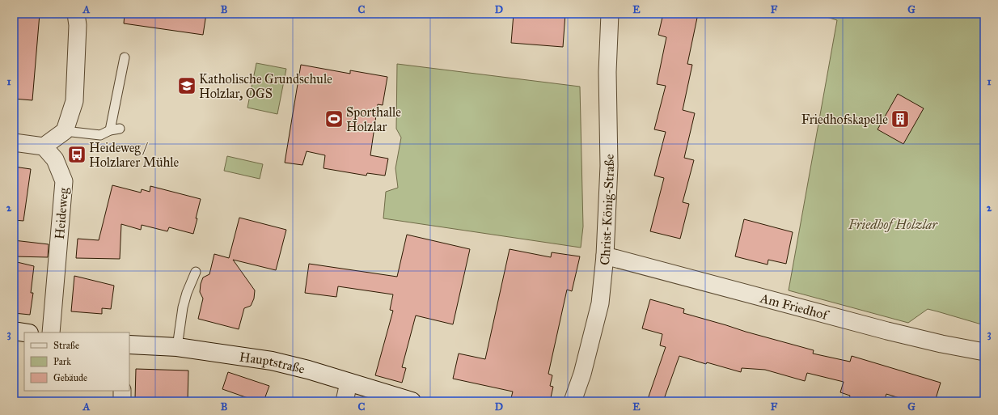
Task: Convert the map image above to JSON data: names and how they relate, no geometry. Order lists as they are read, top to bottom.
{
  "streets": {
    "main road": ["Hauptstraße"],
    "street": ["Christ-König-Straße", "Heideweg", "Am Friedhof"]
  },
  "crossings": [
    ["Christ-König-Straße", "Am Friedhof"]
  ],
  "parks": ["Friedhof Holzlar"],
  "places": {
    "school or university": ["Katholische Grundschule Holzlar, OGS"],
    "sports": ["Sporthalle Holzlar"],
    "building": ["Friedhofskapelle"],
    "bus stop": ["Heideweg / Holzlarer Mühle"]
  },
  "legend": ["Straße", "Park", "Gebäude"],
  "grid": {
    "columns": [
      "A",
      "B",
      "C",
      "D",
      "E",
      "F",
      "G"
    ],
    "rows": ["1", "2", "3"]
  }
}
